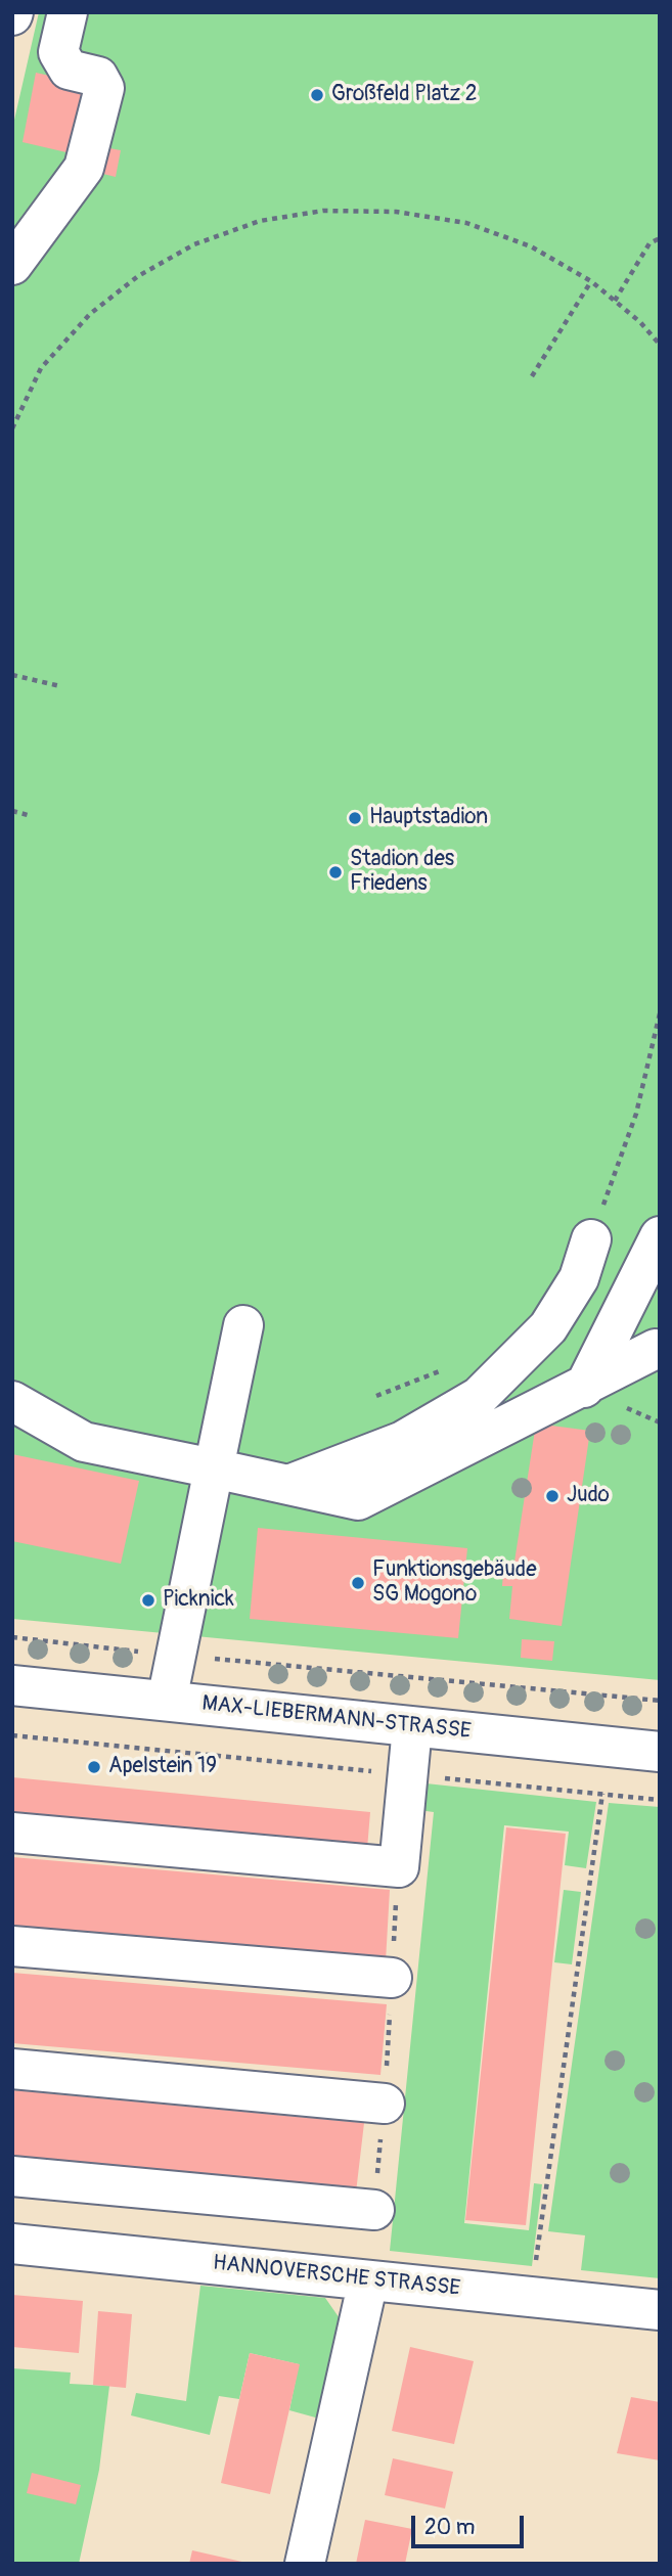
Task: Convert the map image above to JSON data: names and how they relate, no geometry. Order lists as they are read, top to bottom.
{
  "streets": {
    "street": ["MAX-LIEBERMANN-STRASSE", "HANNOVERSCHE STRASSE"]
  },
  "places": [
    "Großfeld Platz 2",
    "Hauptstadion",
    "Stadion des Friedens",
    "Judo",
    "Funktionsgebäude SG Mogono",
    "Picknick",
    "Apelstein 19"
  ],
  "scale_bar": "20 m"
}
